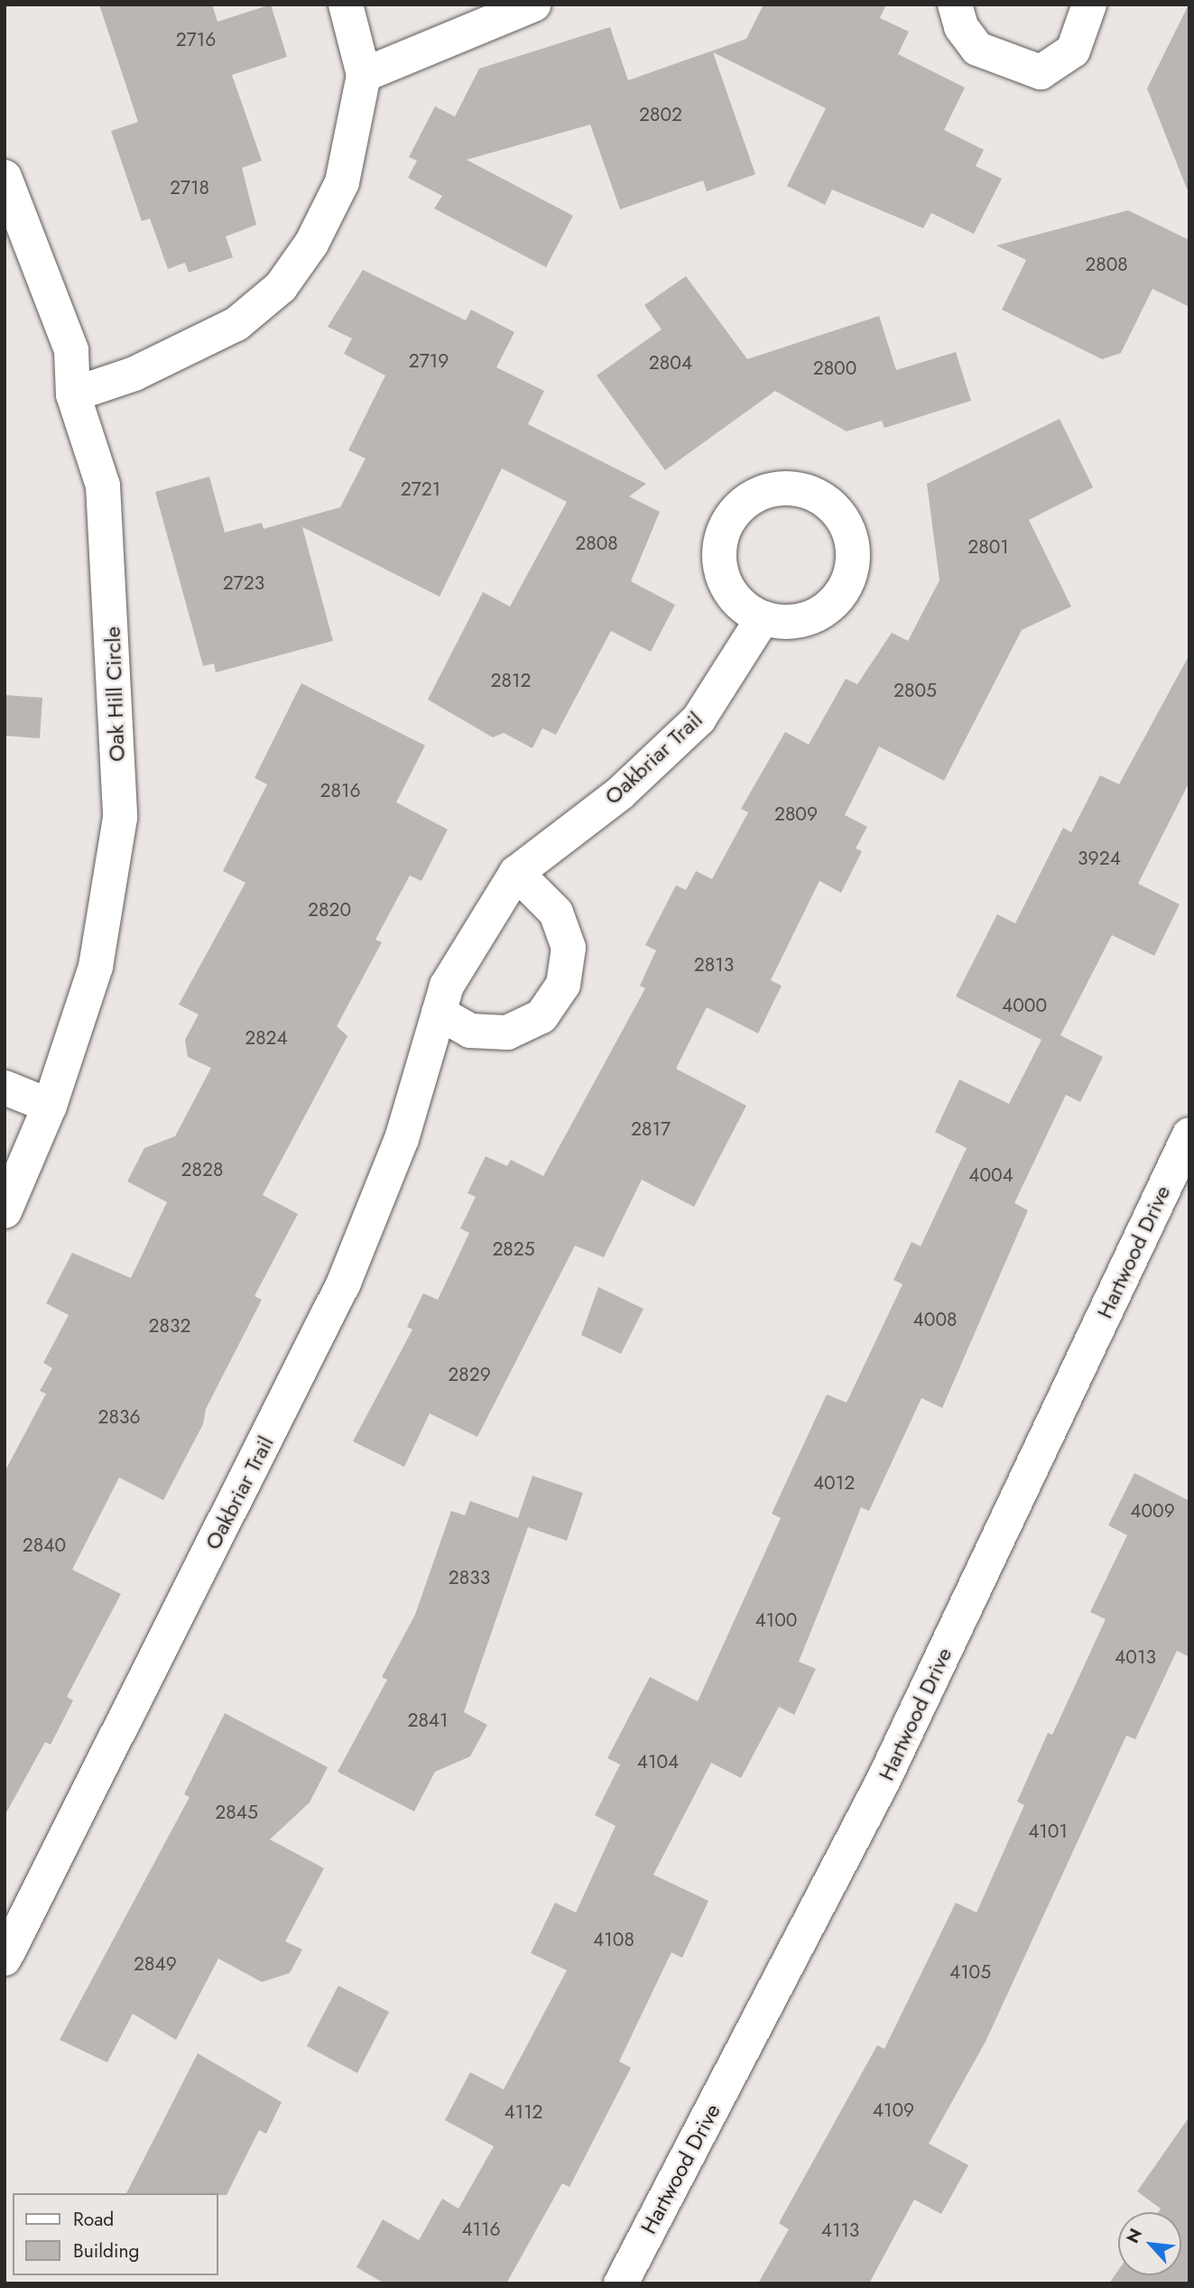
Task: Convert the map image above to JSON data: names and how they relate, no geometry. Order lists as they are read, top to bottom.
{
  "streets": {
    "street": ["Oak Hill Circle", "Oakbriar Trail", "Hartwood Drive"]
  },
  "house_numbers": [
    "2716",
    "2802",
    "2718",
    "2808",
    "2719",
    "2804",
    "2800",
    "2721",
    "2808",
    "2801",
    "2723",
    "2812",
    "2805",
    "2816",
    "2809",
    "3924",
    "2820",
    "2813",
    "4000",
    "2824",
    "2817",
    "2828",
    "4004",
    "2825",
    "4008",
    "2832",
    "2829",
    "2836",
    "4012",
    "4009",
    "2840",
    "2833",
    "4100",
    "4013",
    "2841",
    "4104",
    "2845",
    "4101",
    "4108",
    "2849",
    "4105",
    "4109",
    "4112",
    "4116",
    "4113"
  ],
  "legend": ["Road", "Building"],
  "north": "top left"
}
